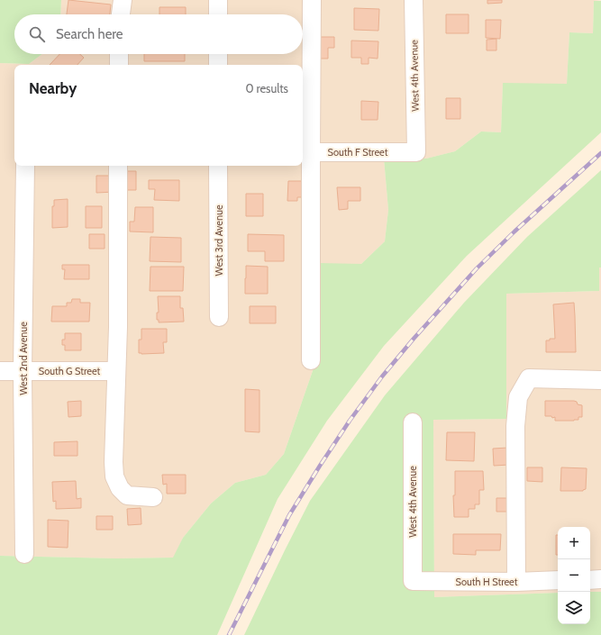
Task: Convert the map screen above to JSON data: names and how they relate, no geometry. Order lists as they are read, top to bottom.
{
  "streets": {
    "street": [
      "West 4th Avenue",
      "South F Street",
      "West 3rd Avenue",
      "West 2nd Avenue",
      "South G Street",
      "South H Street"
    ]
  },
  "crossings": [
    ["West 4th Avenue", "South F Street"],
    ["West 4th Avenue", "South H Street"],
    ["West 2nd Avenue", "South G Street"]
  ],
  "page": {
    "search": "Search here",
    "heading": ["Nearby", "0 results"],
    "map_buttons": ["+", "−"]
  }
}
